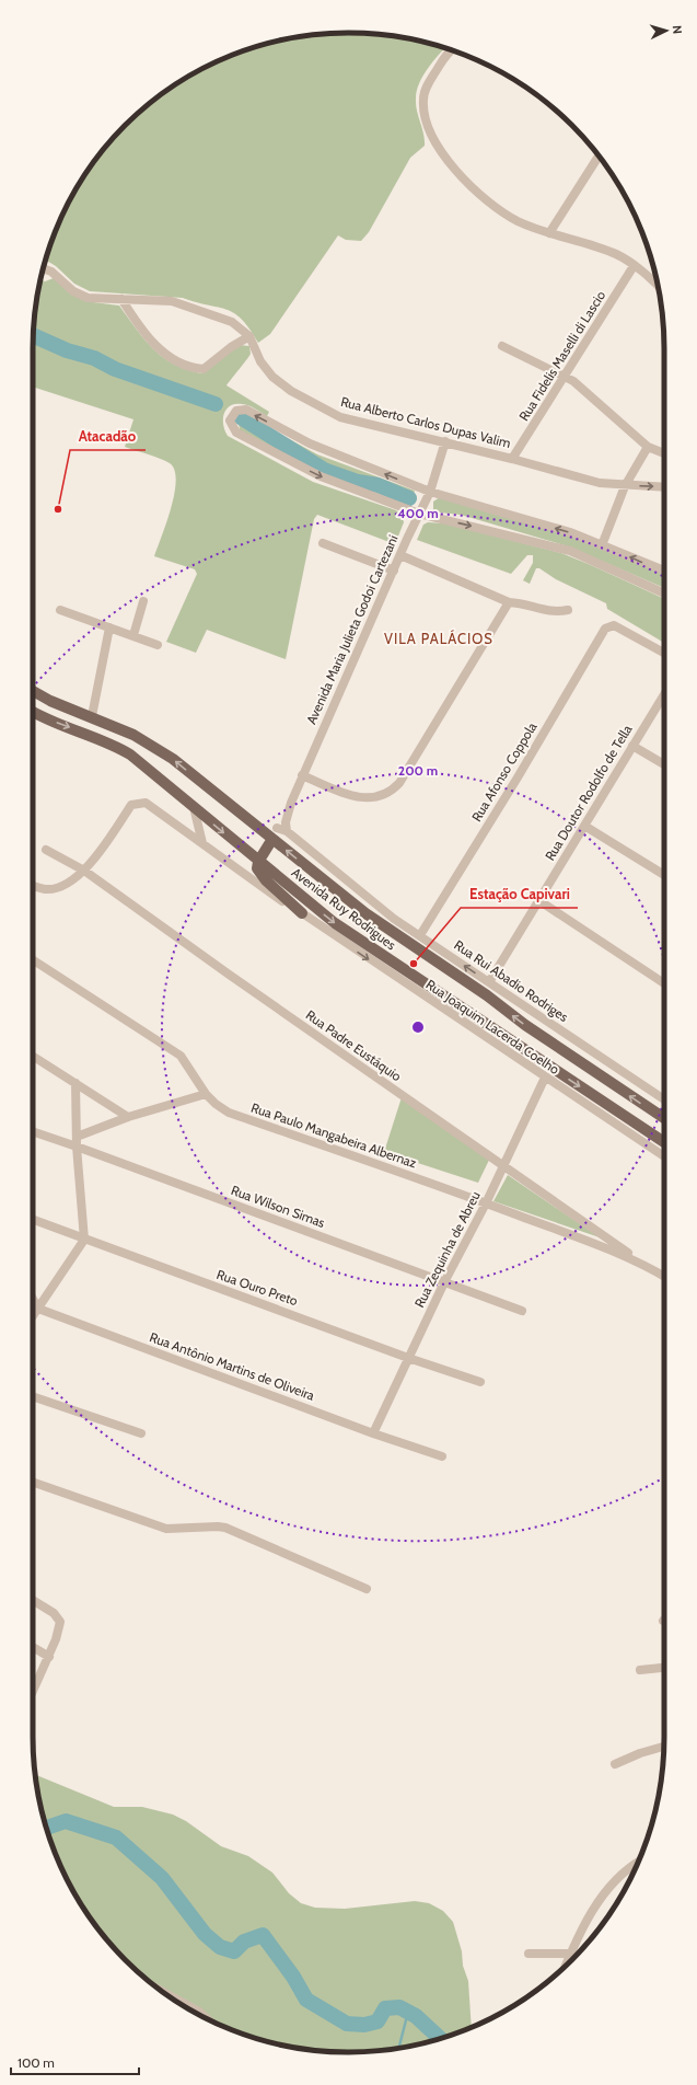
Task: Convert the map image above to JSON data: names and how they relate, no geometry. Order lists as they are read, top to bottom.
{
  "streets": {
    "main road": ["Avenida Ruy Rodrigues"],
    "street": [
      "Rua Fidelis Maselli di Lascio",
      "Rua Alberto Carlos Dupas Valim",
      "Avenida Maria Julieta Godoi Cartezani",
      "Rua Afonso Coppola",
      "Rua Doutor Rodolfo de Tella",
      "Rua Rui Abadio Rodriges",
      "Rua Joaquim Lacerda Coelho",
      "Rua Padre Eustáquio",
      "Rua Paulo Mangabeira Albernaz",
      "Rua Wilson Simas",
      "Rua Zequinha de Abreu",
      "Rua Ouro Preto",
      "Rua Antônio Martins de Oliveira"
    ]
  },
  "crossings": [
    ["Rua Fidelis Maselli di Lascio", "Rua Alberto Carlos Dupas Valim"],
    ["Rua Alberto Carlos Dupas Valim", "Avenida Maria Julieta Godoi Cartezani"],
    ["Avenida Maria Julieta Godoi Cartezani", "Avenida Ruy Rodrigues"],
    ["Avenida Maria Julieta Godoi Cartezani", "Rua Rui Abadio Rodriges"],
    ["Rua Afonso Coppola", "Rua Rui Abadio Rodriges"],
    ["Rua Doutor Rodolfo de Tella", "Rua Rui Abadio Rodriges"],
    ["Avenida Ruy Rodrigues", "Rua Rui Abadio Rodriges"],
    ["Rua Joaquim Lacerda Coelho", "Rua Padre Eustáquio"],
    ["Rua Joaquim Lacerda Coelho", "Rua Zequinha de Abreu"],
    ["Rua Padre Eustáquio", "Rua Paulo Mangabeira Albernaz"],
    ["Rua Padre Eustáquio", "Rua Zequinha de Abreu"],
    ["Rua Paulo Mangabeira Albernaz", "Rua Zequinha de Abreu"],
    ["Rua Wilson Simas", "Rua Zequinha de Abreu"],
    ["Rua Zequinha de Abreu", "Rua Ouro Preto"],
    ["Rua Zequinha de Abreu", "Rua Antônio Martins de Oliveira"]
  ],
  "one_way": ["Rua Joaquim Lacerda Coelho"],
  "districts": ["VILA PALÁCIOS"],
  "places": ["Atacadão", "Estação Capivari"],
  "scale_bar": "100 m",
  "north": "right",
  "rings": ["400 m", "200 m"]
}
